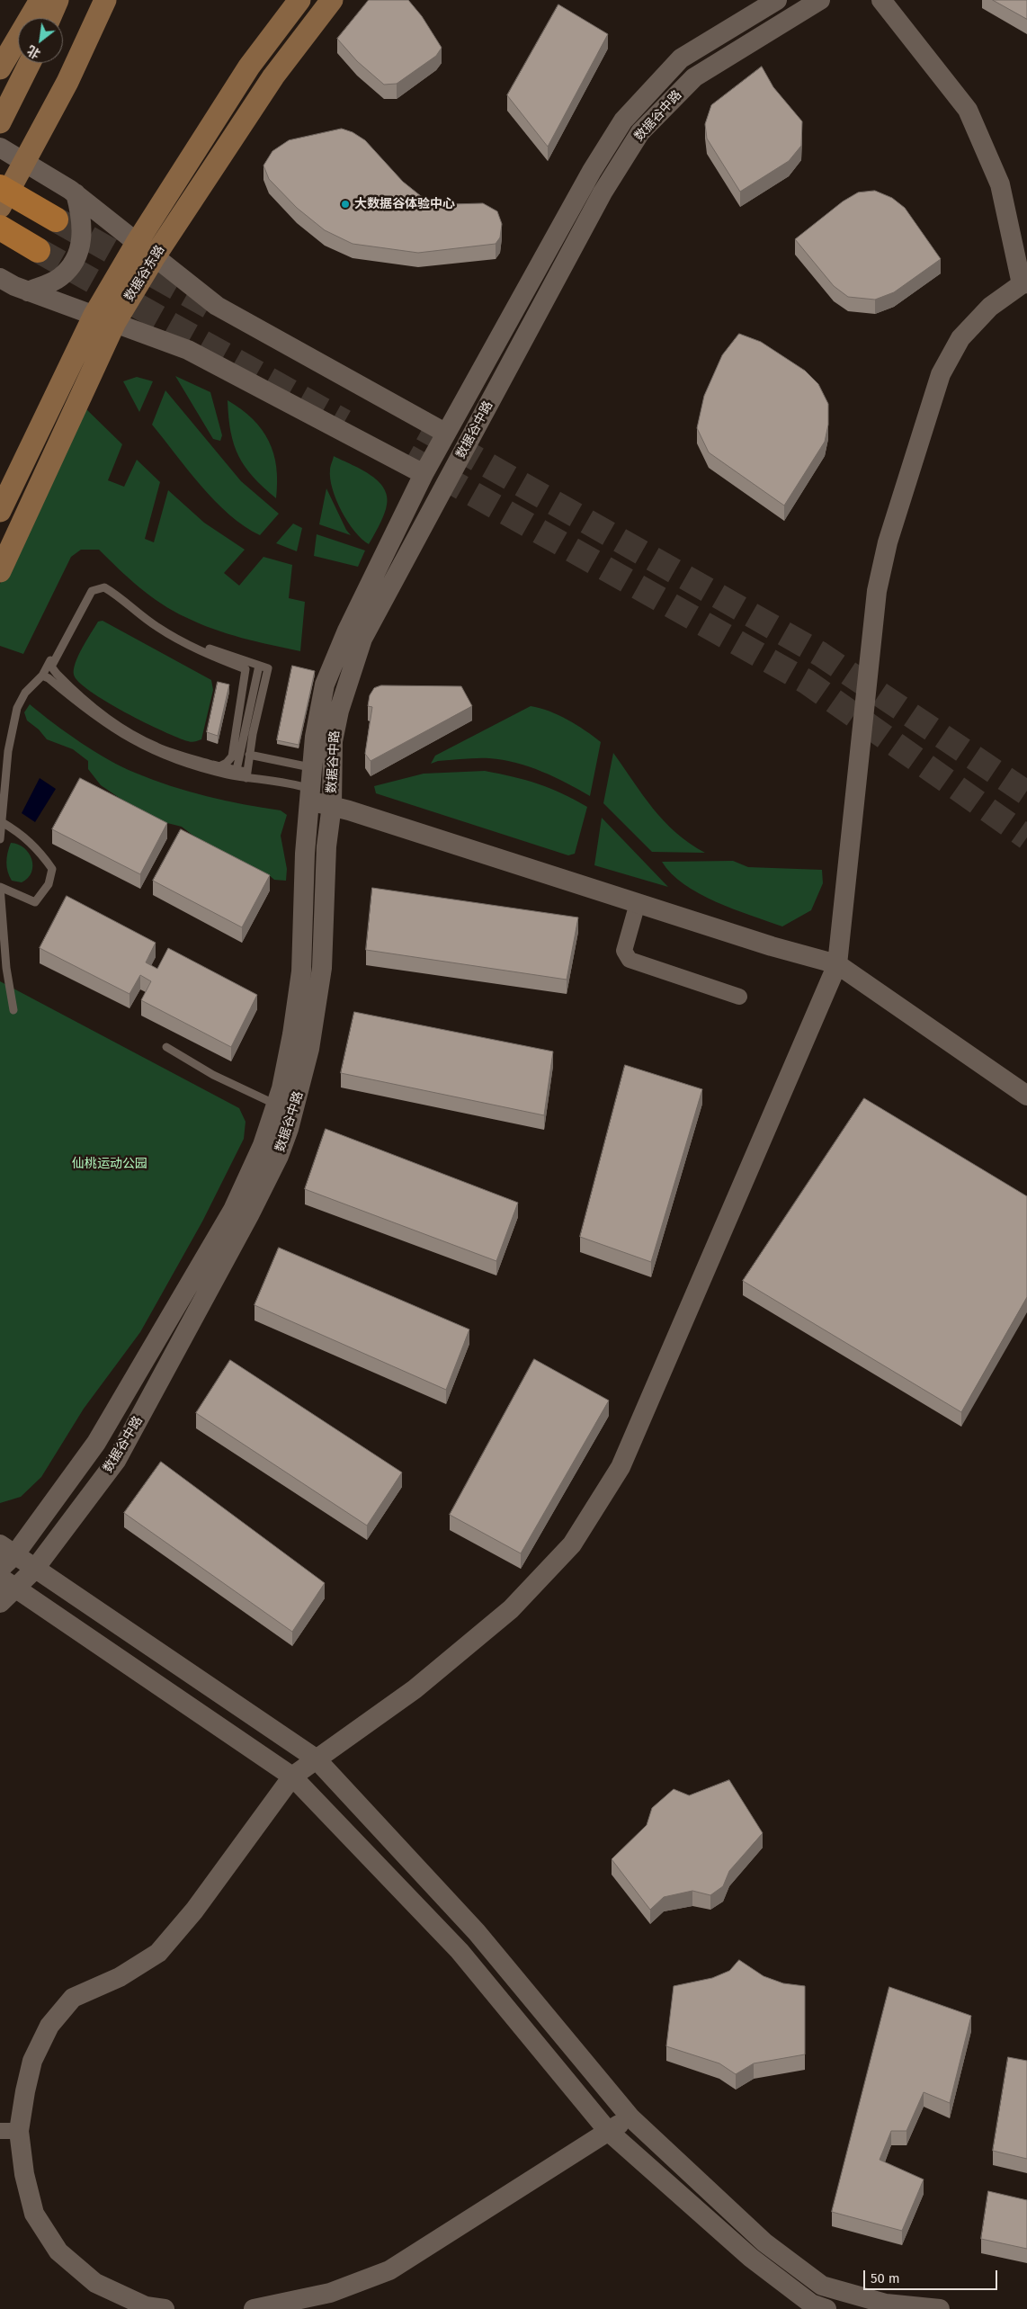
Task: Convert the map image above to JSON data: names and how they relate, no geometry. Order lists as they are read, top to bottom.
{
  "streets": {
    "main road": ["数据谷东路"],
    "street": ["数据谷中路"]
  },
  "parks": ["仙桃运动公园"],
  "places": ["大数据谷体验中心"],
  "scale_bar": "50 m",
  "north": "bottom left"
}
